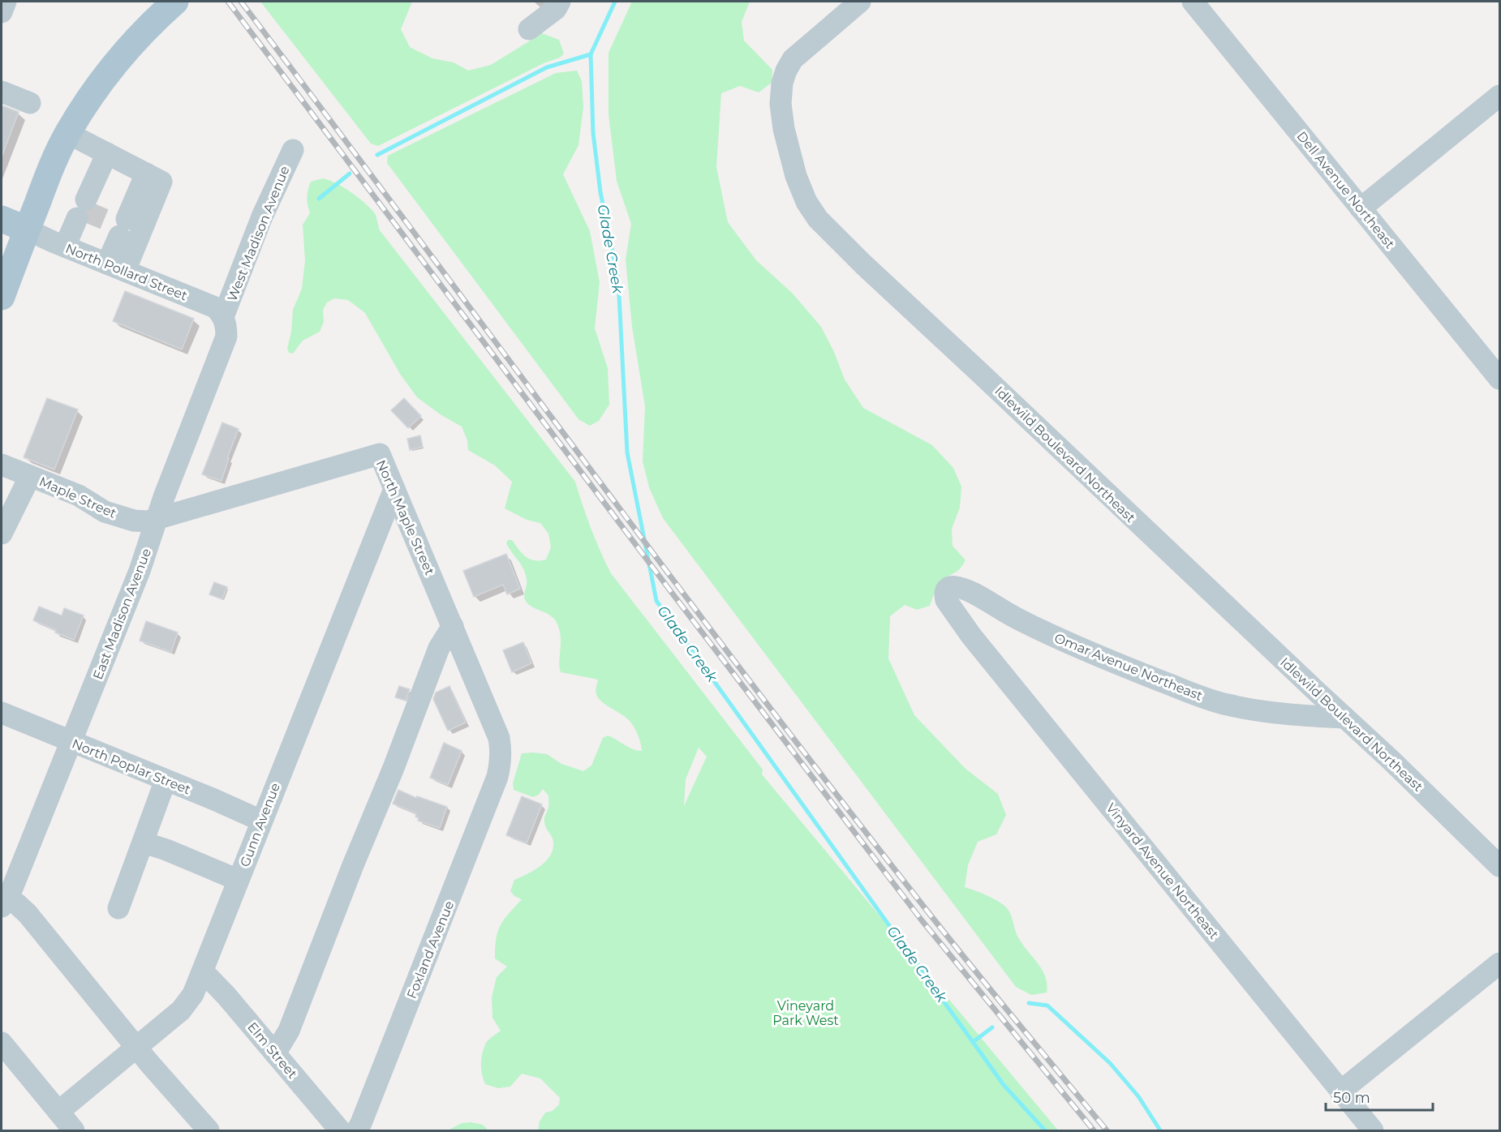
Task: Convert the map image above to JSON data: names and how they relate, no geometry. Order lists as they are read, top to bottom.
{
  "streets": {
    "street": [
      "Dell Avenue Northeast",
      "West Madison Avenue",
      "North Pollard Street",
      "Idlewild Boulevard Northeast",
      "Maple Street",
      "North Maple Street",
      "East Madison Avenue",
      "Omar Avenue Northeast",
      "North Poplar Street",
      "Gunn Avenue",
      "Vinyard Avenue Northeast",
      "Foxland Avenue",
      "Elm Street"
    ]
  },
  "crossings": [
    ["West Madison Avenue", "North Pollard Street"],
    ["West Madison Avenue", "East Madison Avenue"],
    ["North Pollard Street", "East Madison Avenue"],
    ["Idlewild Boulevard Northeast", "Omar Avenue Northeast"],
    ["Maple Street", "North Maple Street"],
    ["Maple Street", "East Madison Avenue"],
    ["North Maple Street", "East Madison Avenue"],
    ["North Maple Street", "Gunn Avenue"],
    ["North Maple Street", "Foxland Avenue"],
    ["East Madison Avenue", "North Poplar Street"],
    ["Omar Avenue Northeast", "Vinyard Avenue Northeast"],
    ["North Poplar Street", "Gunn Avenue"],
    ["Gunn Avenue", "Elm Street"]
  ],
  "water": ["Glade Creek"],
  "parks": ["Vineyard Park West"],
  "scale_bar": "50 m"
}
